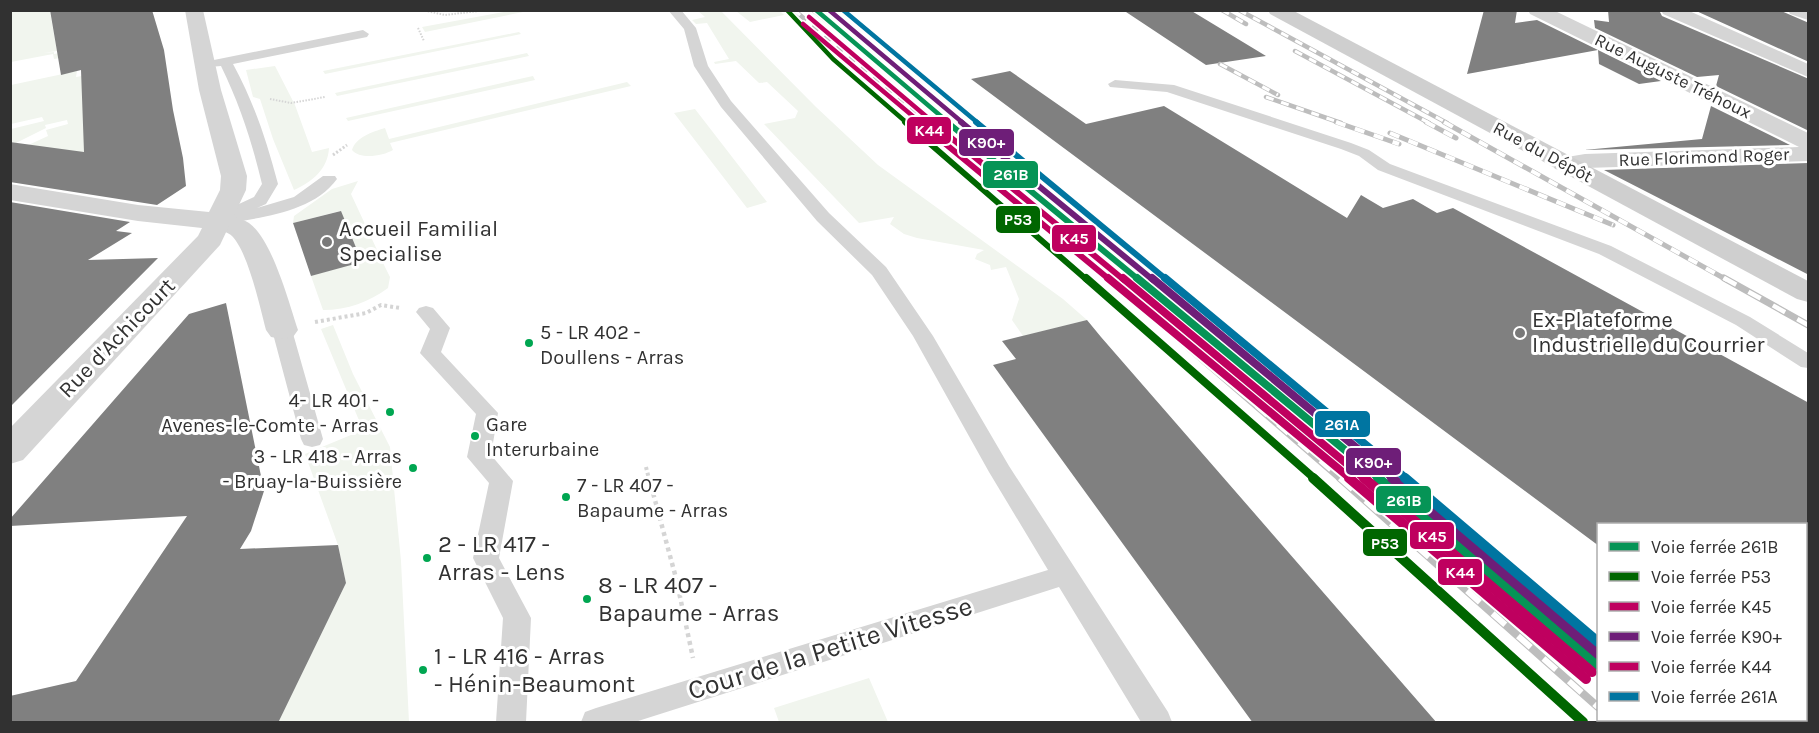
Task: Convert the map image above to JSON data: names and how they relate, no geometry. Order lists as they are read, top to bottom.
{
  "streets": {
    "main road": ["Rue du Dépôt"],
    "street": ["Rue Auguste Tréhoux", "Rue Florimond Roger", "Rue d'Achicourt"],
    "lane": ["Cour de la Petite Vitesse"]
  },
  "crossings": [
    ["Rue du Dépôt", "Rue Florimond Roger"]
  ],
  "places": [
    "Accueil Familial Specialise",
    "Ex-Plateforme Industrielle du Courrier",
    "5 - LR 402 - Doullens - Arras",
    "4- LR 401 - Avenes-le-Comte - Arras",
    "Gare Interurbaine",
    "3 - LR 418 - Arras - Bruay-la-Buissière",
    "7 - LR 407 - Bapaume - Arras",
    "2 - LR 417 - Arras - Lens",
    "8 - LR 407 - Bapaume - Arras",
    "1 - LR 416 - Arras - Hénin-Beaumont"
  ],
  "lines": [
    "rail line 261B",
    "rail line P53",
    "rail line K90+",
    "rail line 261A",
    "rail line K45",
    "rail line K44"
  ],
  "legend": [
    "Voie ferrée 261B",
    "Voie ferrée P53",
    "Voie ferrée K45",
    "Voie ferrée K90+",
    "Voie ferrée K44",
    "Voie ferrée 261A"
  ]
}
